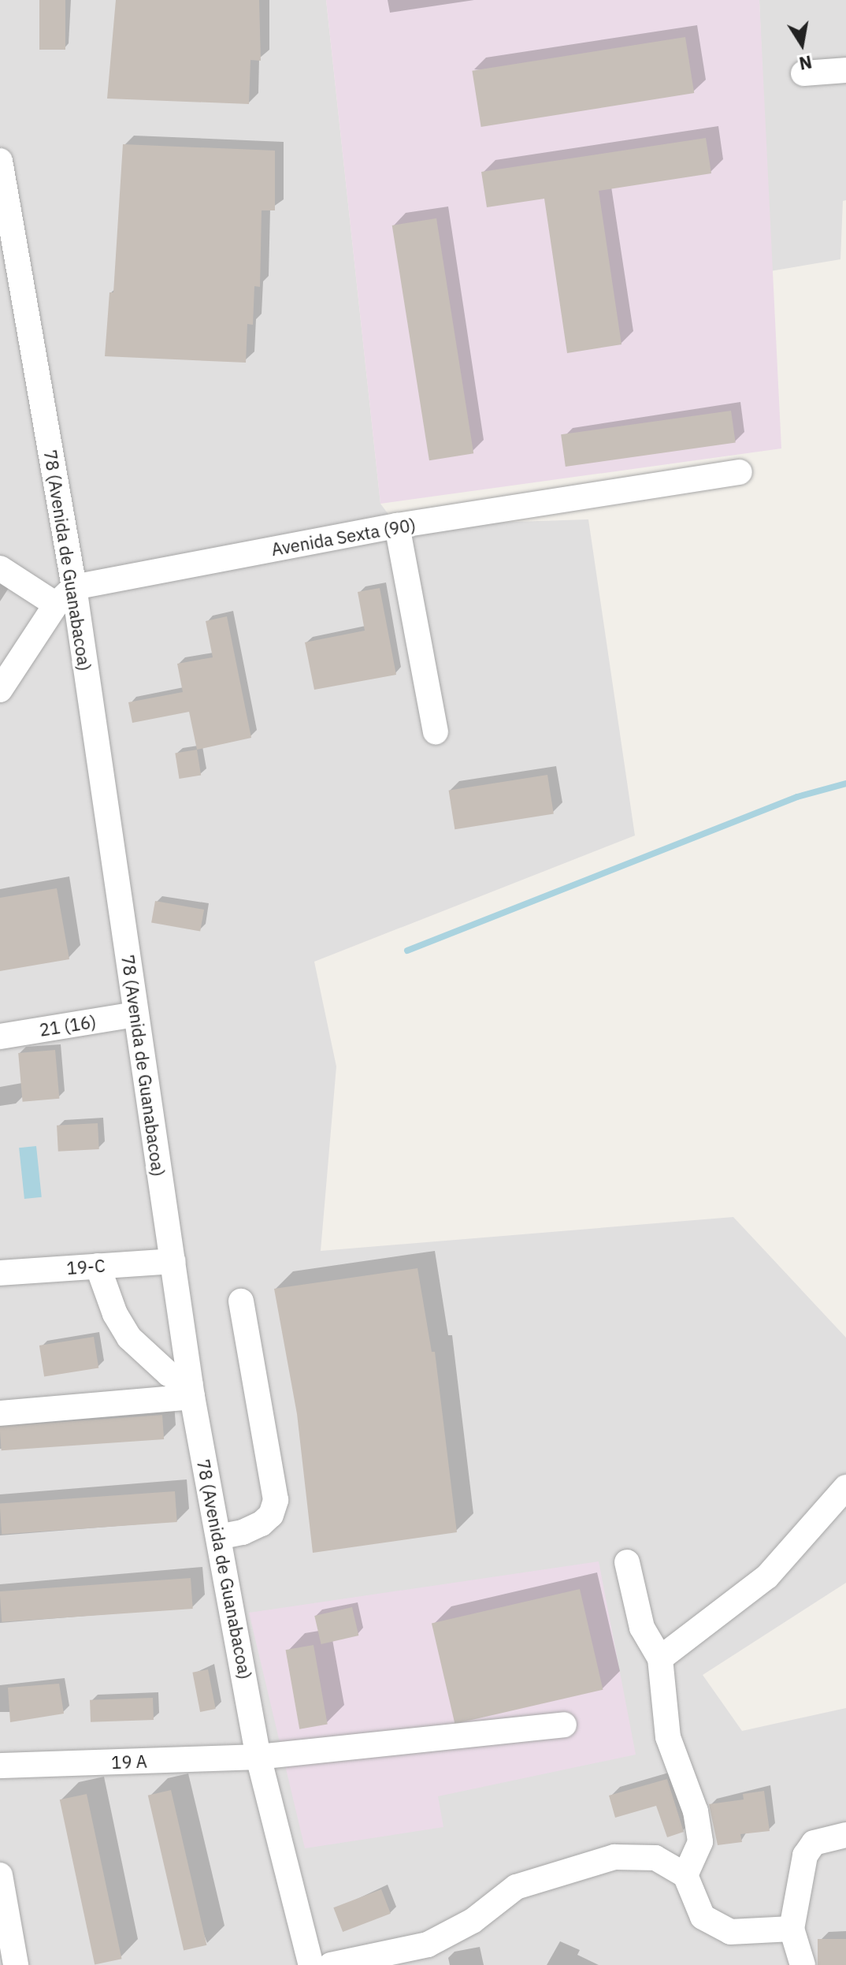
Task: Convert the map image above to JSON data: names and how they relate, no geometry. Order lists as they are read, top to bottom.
{
  "streets": {
    "street": [
      "Avenida Sexta (90)",
      "78 (Avenida de Guanabacoa)",
      "21 (16)",
      "19-C",
      "19 A"
    ]
  },
  "crossings": [
    ["Avenida Sexta (90)", "78 (Avenida de Guanabacoa)"],
    ["78 (Avenida de Guanabacoa)", "21 (16)"],
    ["78 (Avenida de Guanabacoa)", "19-C"],
    ["78 (Avenida de Guanabacoa)", "19 A"]
  ],
  "north": "bottom"
}
